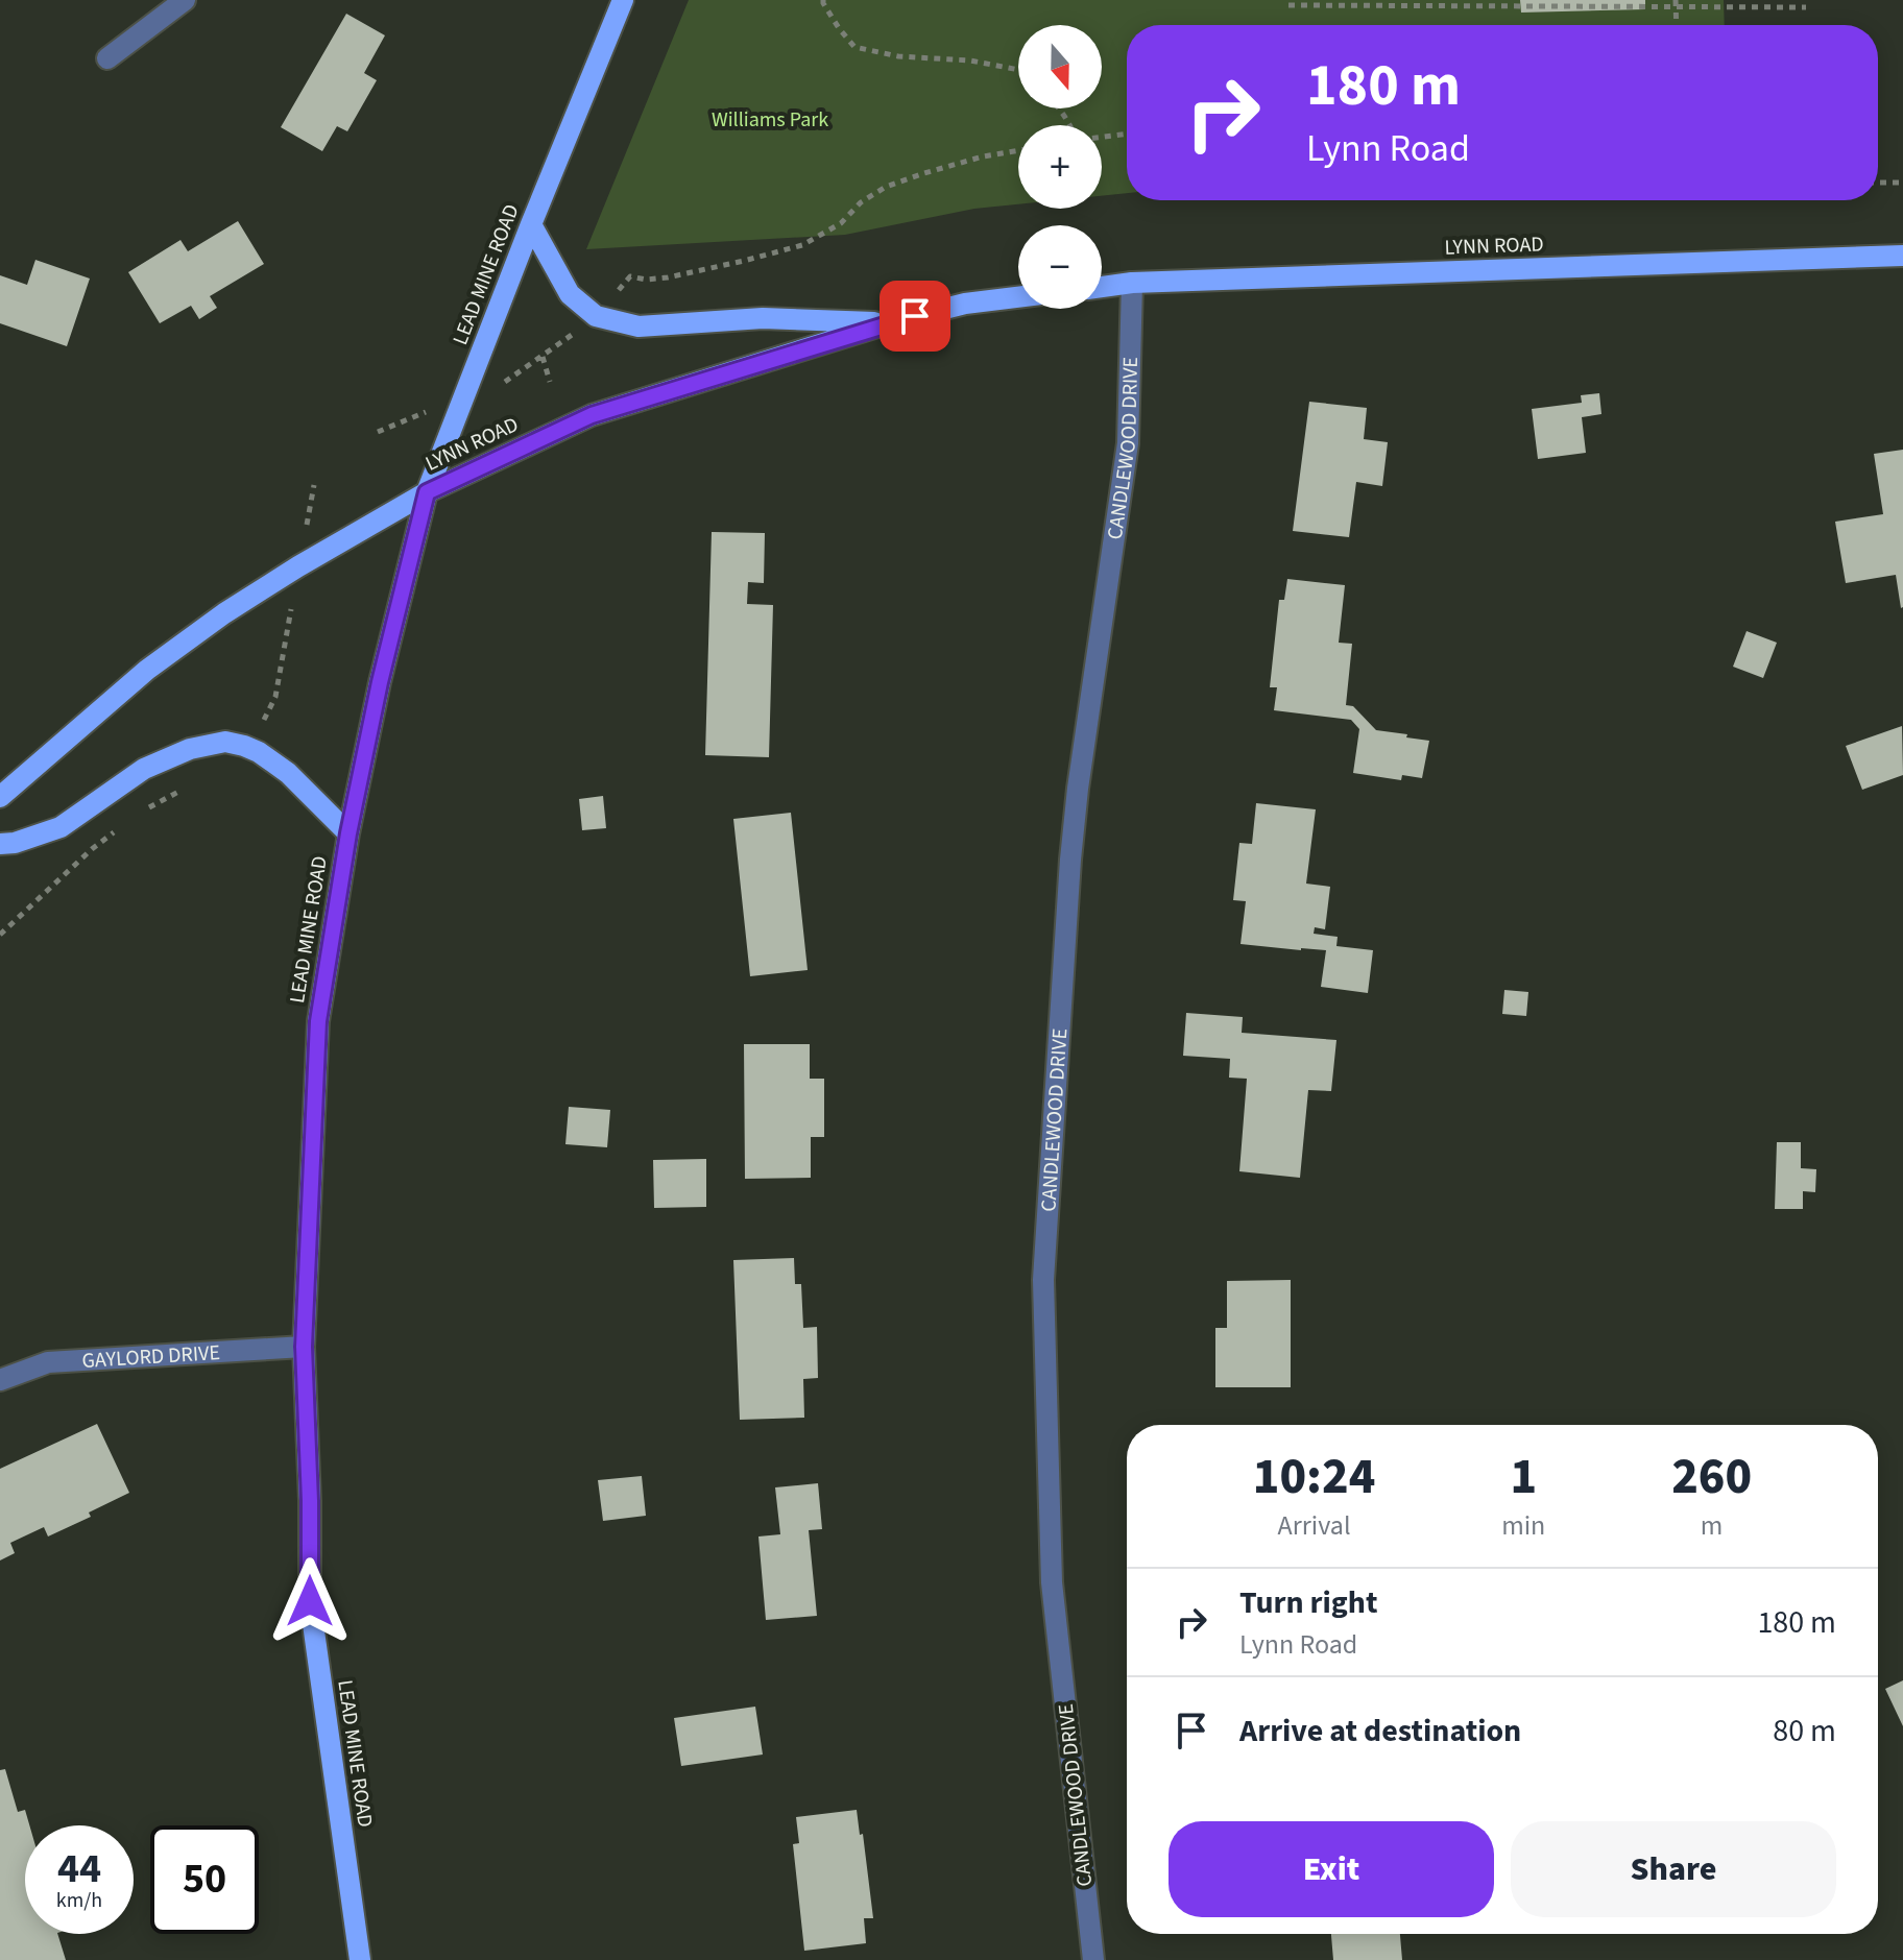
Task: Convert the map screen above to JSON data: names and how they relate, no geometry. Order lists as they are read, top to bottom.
{
  "streets": {
    "main road": ["LYNN ROAD", "LEAD MINE ROAD"],
    "street": ["CANDLEWOOD DRIVE", "GAYLORD DRIVE"]
  },
  "crossings": [
    ["LYNN ROAD", "LEAD MINE ROAD"],
    ["LYNN ROAD", "CANDLEWOOD DRIVE"],
    ["LEAD MINE ROAD", "GAYLORD DRIVE"]
  ],
  "parks": ["Williams Park"],
  "north": "bottom",
  "page": {
    "map_buttons": ["+", "−"],
    "turn": ["180 m", "Lynn Road"],
    "eta": [
      "10:24",
      "Arrival",
      "1",
      "min",
      "260",
      "m"
    ],
    "list": [
      {
        "name": "Turn right",
        "note": "Lynn Road",
        "value": "180 m"
      },
      {
        "name": "Arrive at destination",
        "value": "80 m"
      }
    ],
    "buttons": ["Exit", "Share"],
    "speed": "44 km/h",
    "limit": "50"
  }
}
